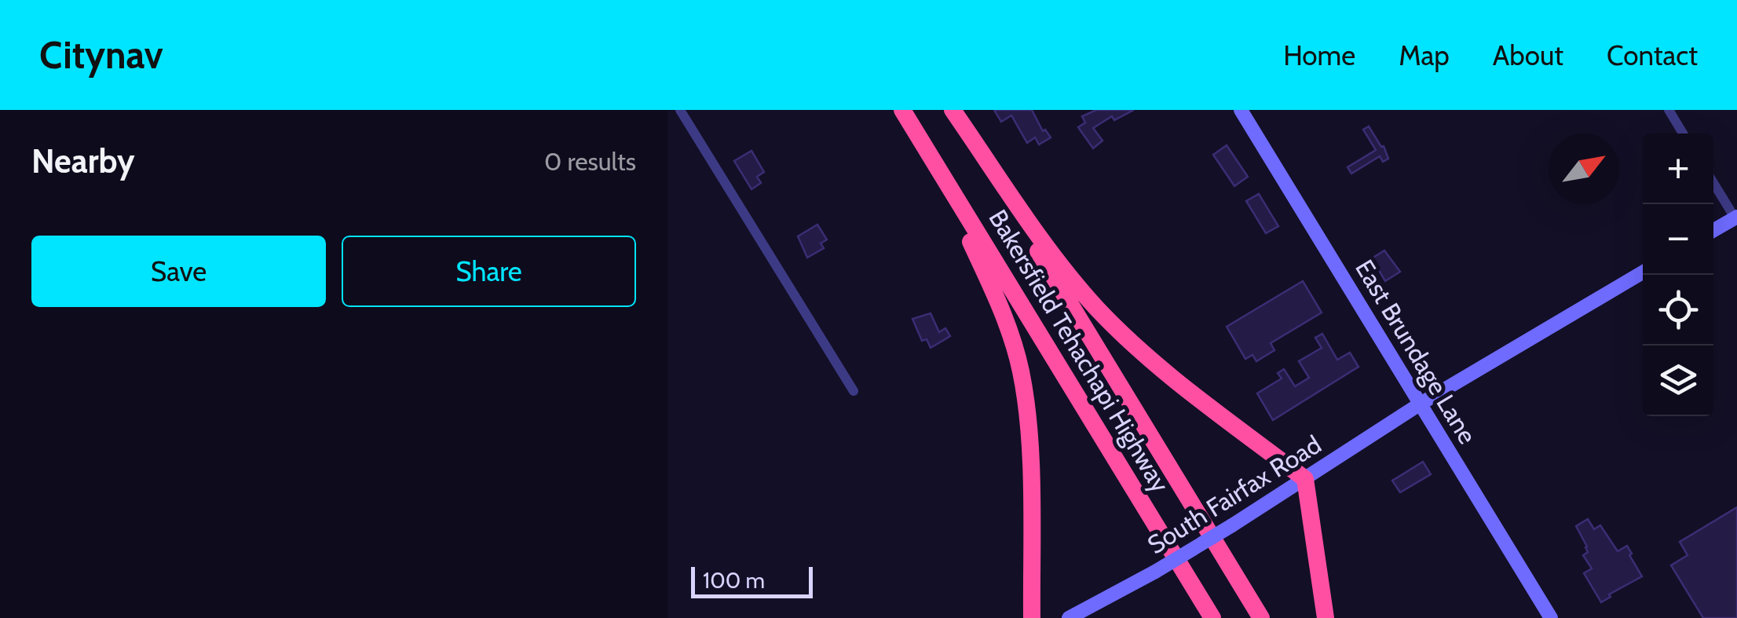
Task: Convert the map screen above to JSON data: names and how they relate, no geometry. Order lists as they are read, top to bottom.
{
  "streets": {
    "highway": ["Bakersfield Tehachapi Highway"],
    "main road": ["East Brundage Lane", "South Fairfax Road"]
  },
  "crossings": [
    ["East Brundage Lane", "South Fairfax Road"]
  ],
  "scale_bar": "100 m",
  "north": "top right",
  "page": {
    "header": "Citynav",
    "nav": [
      "Home",
      "Map",
      "About",
      "Contact"
    ],
    "heading": ["Nearby", "0 results"],
    "map_buttons": ["+", "−"],
    "buttons": ["Save", "Share"],
    "scale": "100 m"
  }
}
